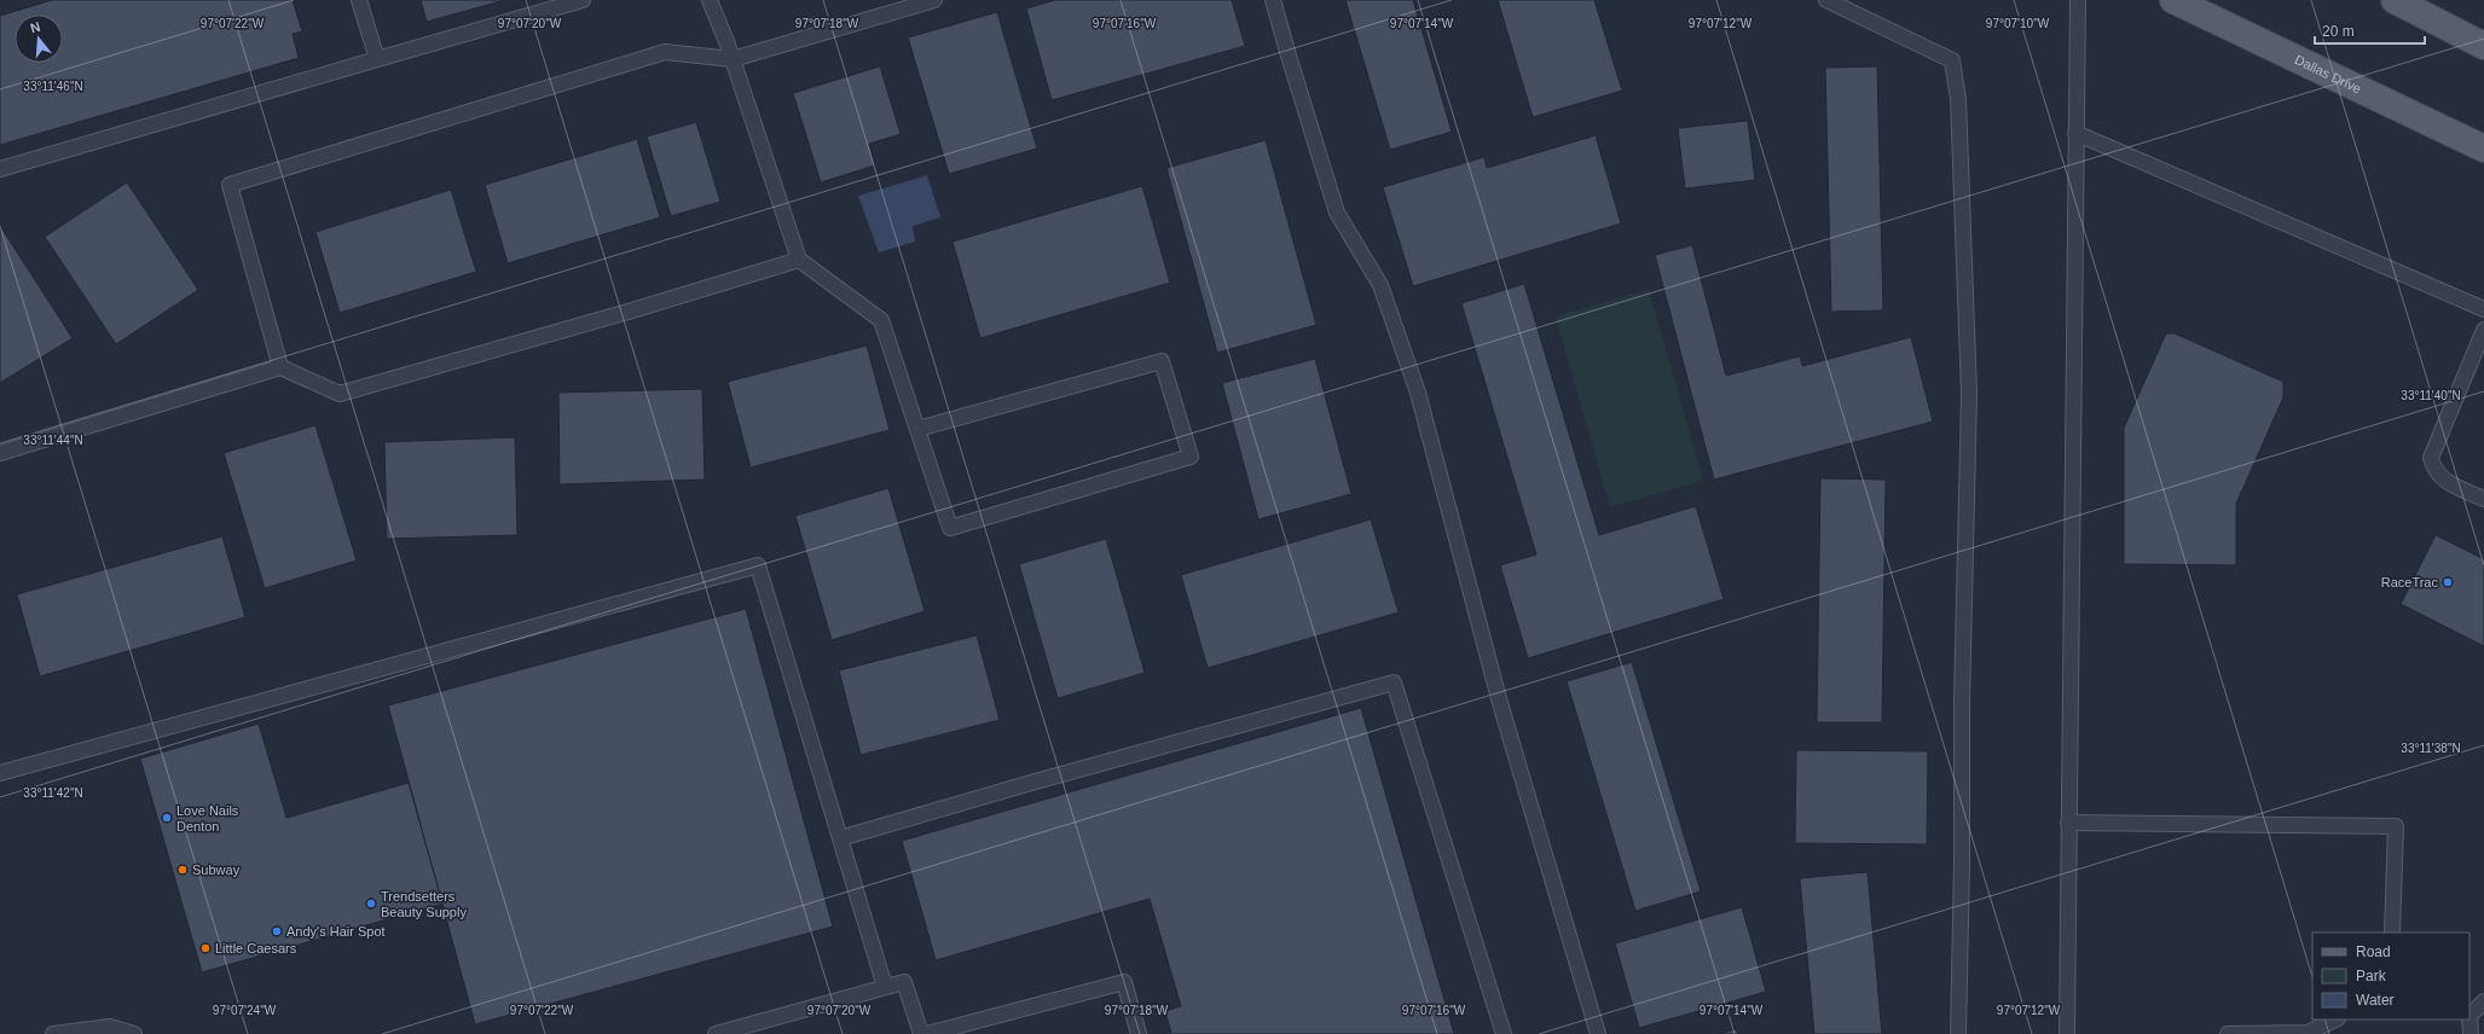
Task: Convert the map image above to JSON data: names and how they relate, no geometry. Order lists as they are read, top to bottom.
{
  "streets": {
    "main road": ["Dallas Drive"]
  },
  "places": [
    "RaceTrac",
    "Love Nails Denton",
    "Subway",
    "Trendsetters Beauty Supply",
    "Andy's Hair Spot",
    "Little Caesars"
  ],
  "legend": ["Road", "Park", "Water"],
  "scale_bar": "20 m",
  "north": "top",
  "coordinates": [
    "97°07'22\"W",
    "97°07'20\"W",
    "97°07'18\"W",
    "97°07'16\"W",
    "97°07'14\"W",
    "97°07'12\"W",
    "97°07'10\"W",
    "33°11'46\"N",
    "33°11'40\"N",
    "33°11'44\"N",
    "33°11'38\"N",
    "33°11'42\"N",
    "97°07'24\"W"
  ]
}
